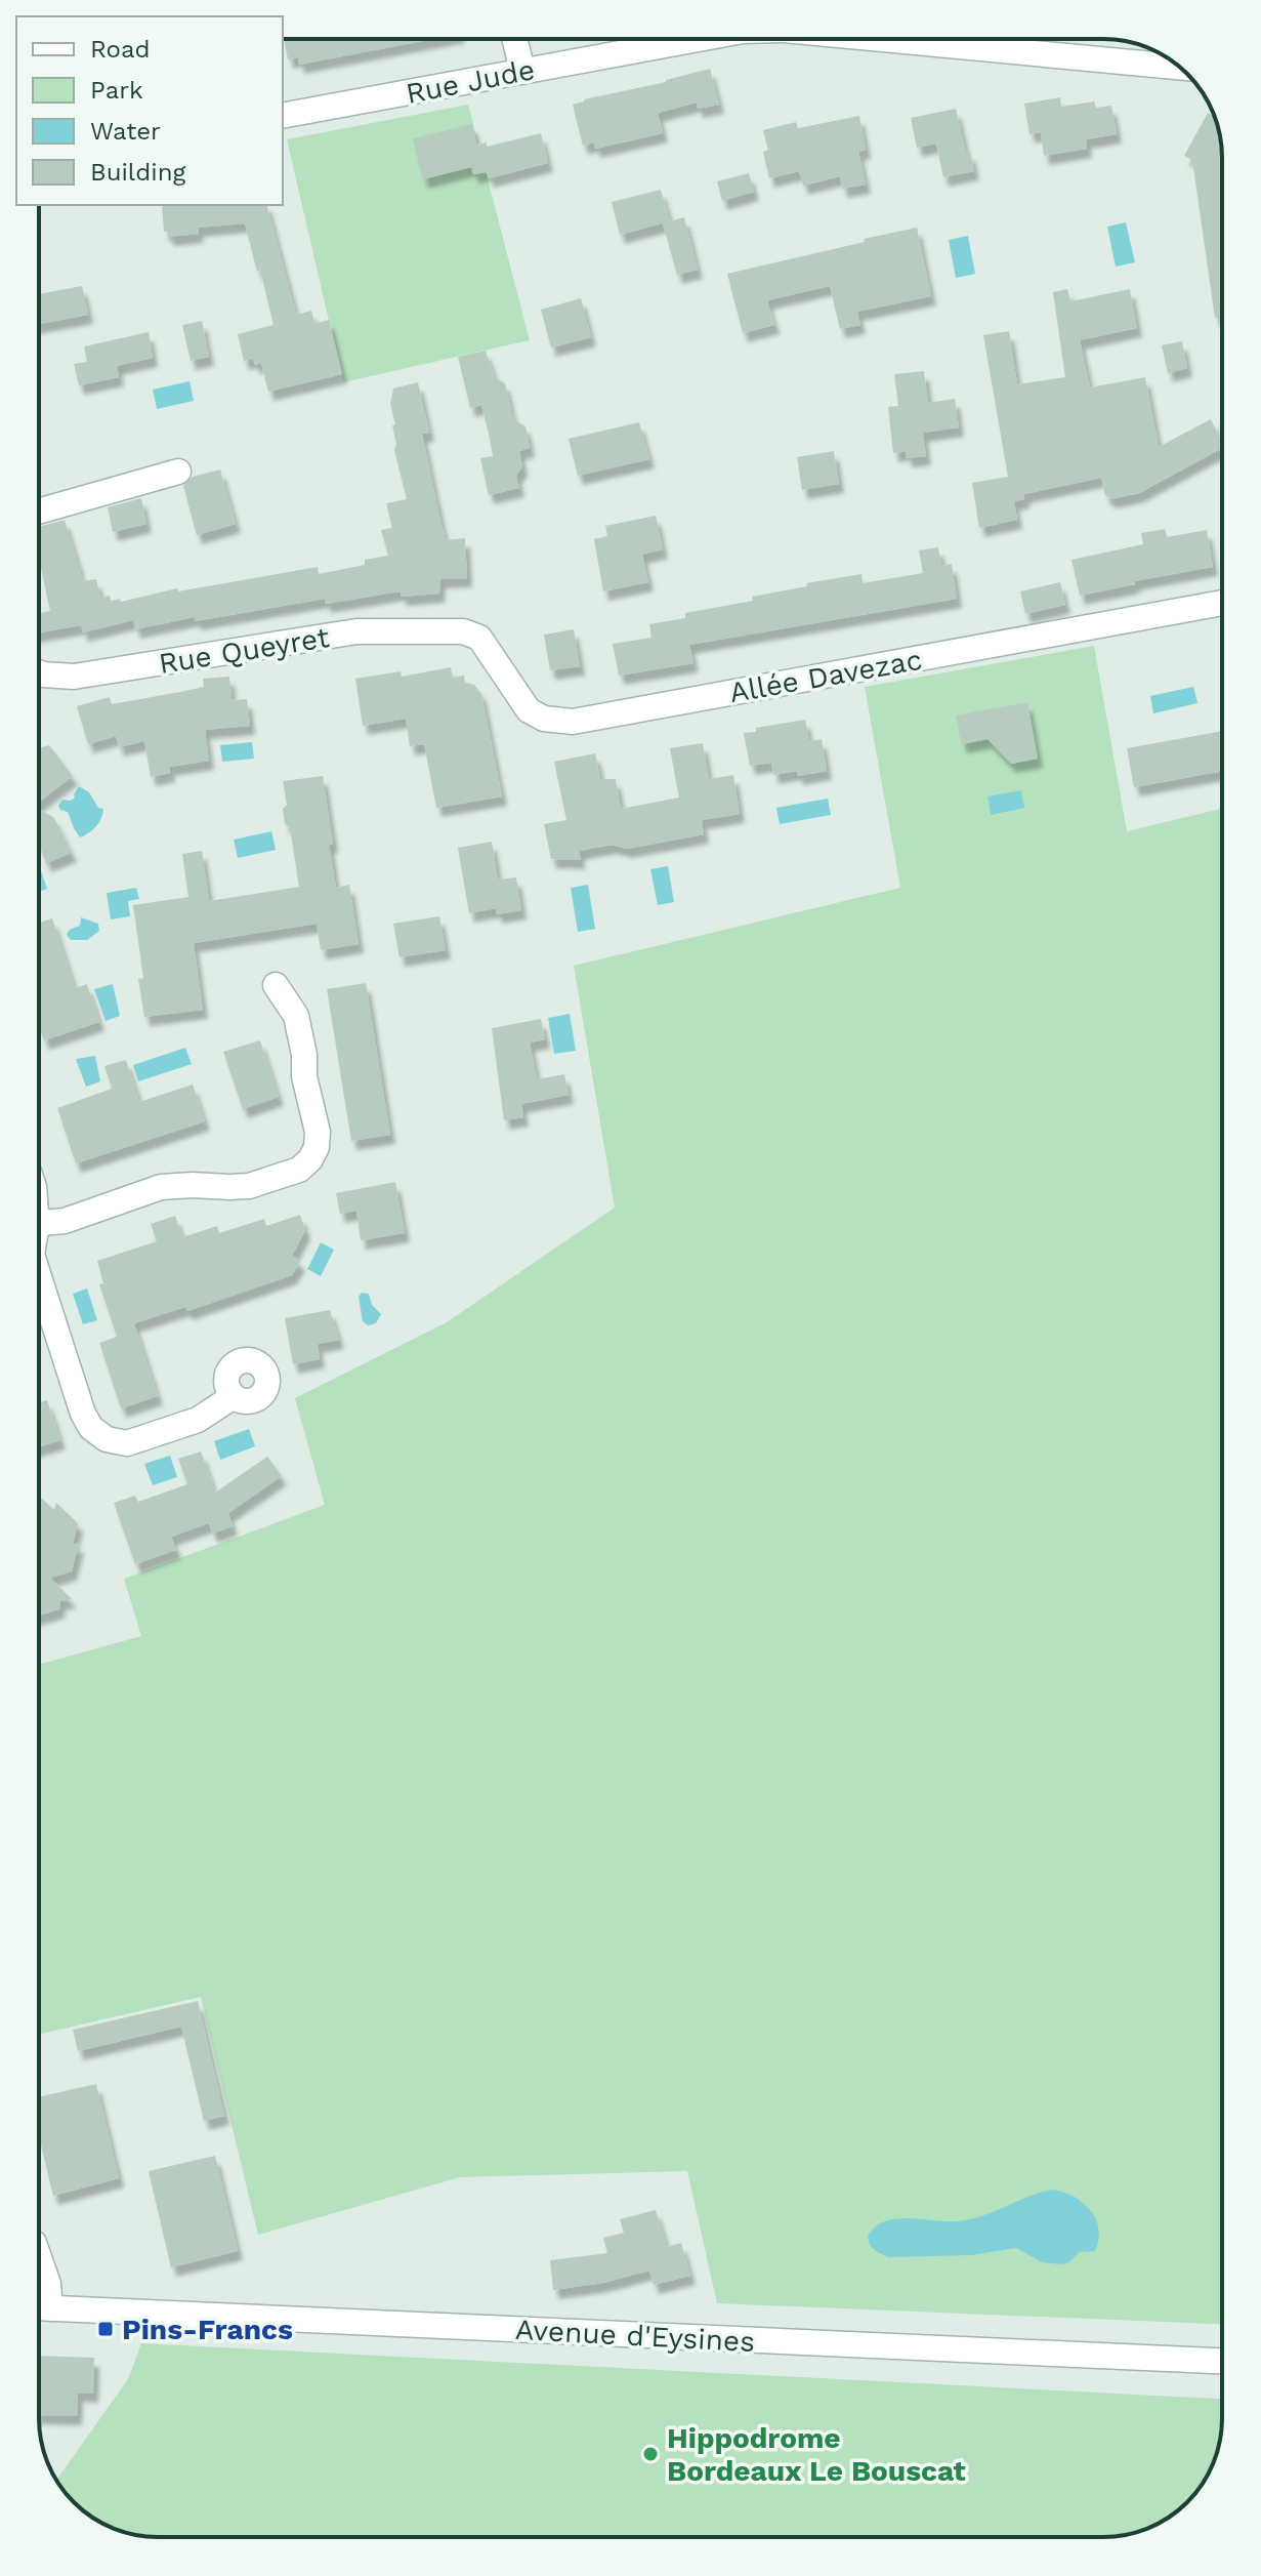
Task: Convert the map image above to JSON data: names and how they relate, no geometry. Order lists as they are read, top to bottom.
{
  "streets": {
    "street": [
      "Rue Jude",
      "Rue Queyret",
      "Allée Davezac",
      "Avenue d'Eysines"
    ]
  },
  "crossings": [
    ["Rue Queyret", "Allée Davezac"]
  ],
  "places": {
    "transit": ["Pins-Francs"],
    "other": ["Hippodrome Bordeaux Le Bouscat"]
  },
  "legend": [
    "Road",
    "Park",
    "Water",
    "Building"
  ]
}
